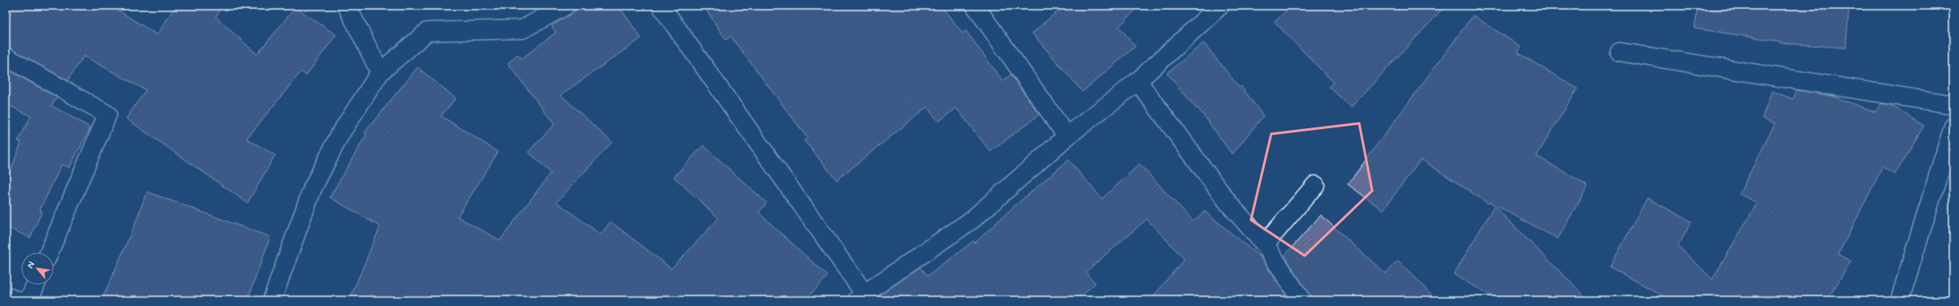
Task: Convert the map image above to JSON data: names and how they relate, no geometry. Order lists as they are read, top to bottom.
{
  "north": "top left"
}
